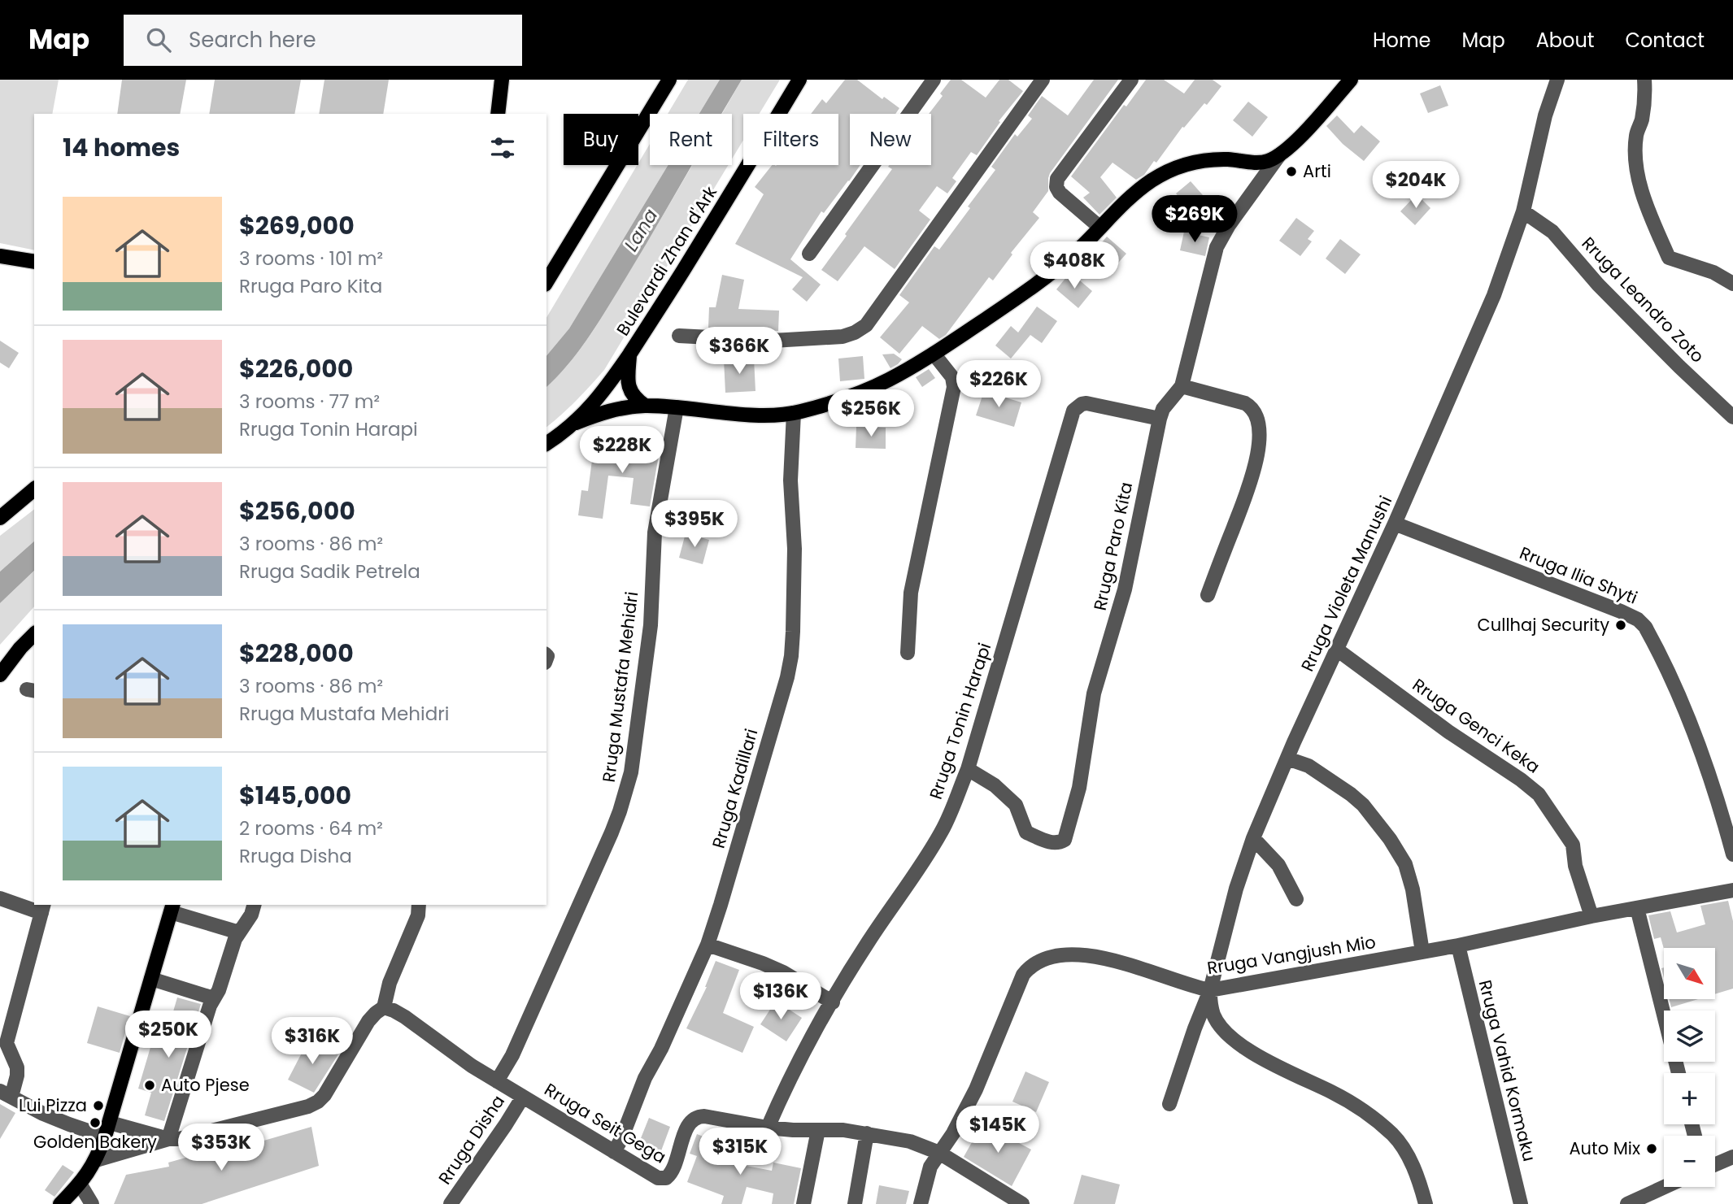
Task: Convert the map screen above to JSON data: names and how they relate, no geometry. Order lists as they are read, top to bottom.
{
  "streets": {
    "main road": ["Bulevardi Zhan d'Ark"],
    "street": [
      "Rruga Leandro Zoto",
      "Rruga Paro Kita",
      "Rruga Ilia Shyti",
      "Rruga Violeta Manushi",
      "Rruga Mustafa Mehidri",
      "Rruga Tonin Harapi",
      "Rruga Genci Keka",
      "Rruga Kadillari",
      "Rruga Vangjush Mio",
      "Rruga Vahid Kormaku",
      "Rruga Seit Gega",
      "Rruga Disha"
    ]
  },
  "crossings": [
    ["Rruga Leandro Zoto", "Rruga Violeta Manushi"],
    ["Rruga Paro Kita", "Rruga Tonin Harapi"],
    ["Rruga Ilia Shyti", "Rruga Violeta Manushi"],
    ["Rruga Violeta Manushi", "Rruga Genci Keka"],
    ["Rruga Violeta Manushi", "Rruga Vangjush Mio"],
    ["Rruga Mustafa Mehidri", "Rruga Seit Gega"],
    ["Rruga Tonin Harapi", "Rruga Seit Gega"],
    ["Rruga Genci Keka", "Rruga Vangjush Mio"],
    ["Rruga Kadillari", "Rruga Seit Gega"],
    ["Rruga Vangjush Mio", "Rruga Vahid Kormaku"],
    ["Rruga Seit Gega", "Rruga Disha"]
  ],
  "water": ["Lana"],
  "places": [
    "Arti",
    "Cullhaj Security",
    "Auto Pjese",
    "Lui Pizza",
    "Golden Bakery",
    "Auto Mix"
  ],
  "north": "bottom right",
  "page": {
    "header": "Map",
    "search": "Search here",
    "nav": [
      "Home",
      "Map",
      "About",
      "Contact"
    ],
    "chip": [
      "Buy",
      "Rent",
      "Filters",
      "New"
    ],
    "heading": "14 homes",
    "price": [
      "$204K",
      "$269K",
      "$408K",
      "$366K",
      "$226K",
      "$256K",
      "$228K",
      "$395K",
      "$136K",
      "$250K",
      "$316K",
      "$145K",
      "$353K",
      "$315K"
    ],
    "list": [
      {
        "name": "$269,000",
        "note": "3 rooms · 101 m² · Rruga Paro Kita"
      },
      {
        "name": "$226,000",
        "note": "3 rooms · 77 m² · Rruga Tonin Harapi"
      },
      {
        "name": "$256,000",
        "note": "3 rooms · 86 m² · Rruga Sadik Petrela"
      },
      {
        "name": "$228,000",
        "note": "3 rooms · 86 m² · Rruga Mustafa Mehidri"
      },
      {
        "name": "$145,000",
        "note": "2 rooms · 64 m² · Rruga Disha"
      }
    ],
    "map_buttons": ["+", "−"]
  }
}
